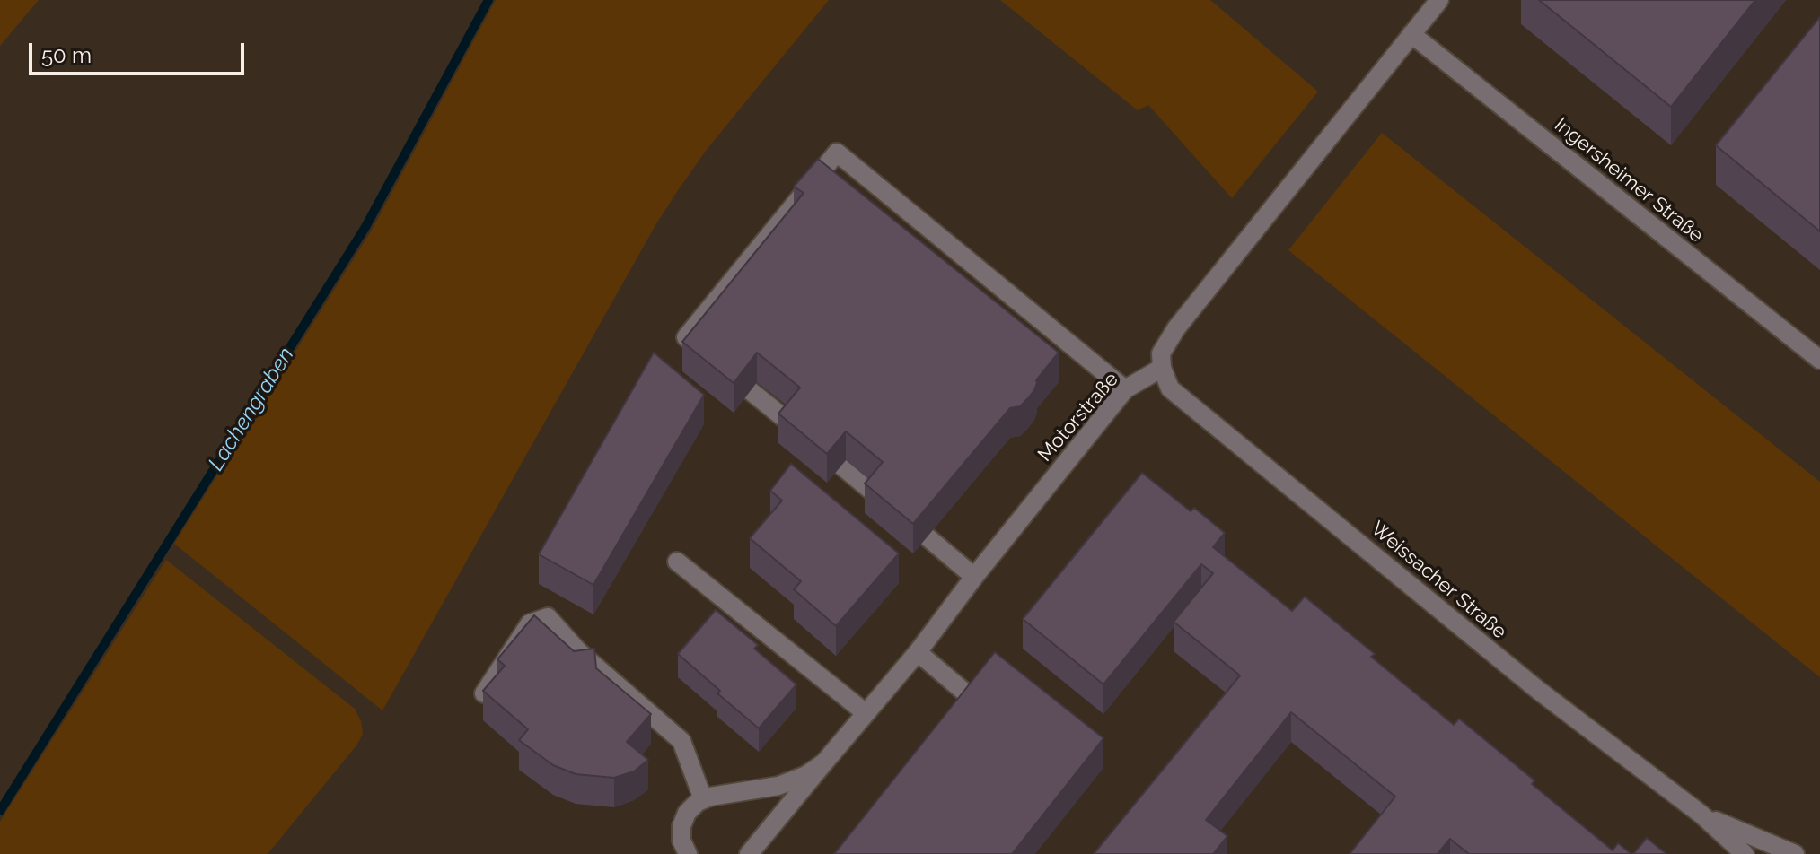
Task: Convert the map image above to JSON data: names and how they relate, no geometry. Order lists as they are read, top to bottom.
{
  "streets": {
    "street": ["Ingersheimer Straße", "Motorstraße", "Weissacher Straße"]
  },
  "crossings": [
    ["Motorstraße", "Weissacher Straße"]
  ],
  "water": ["Lachengraben"],
  "scale_bar": "50 m"
}
